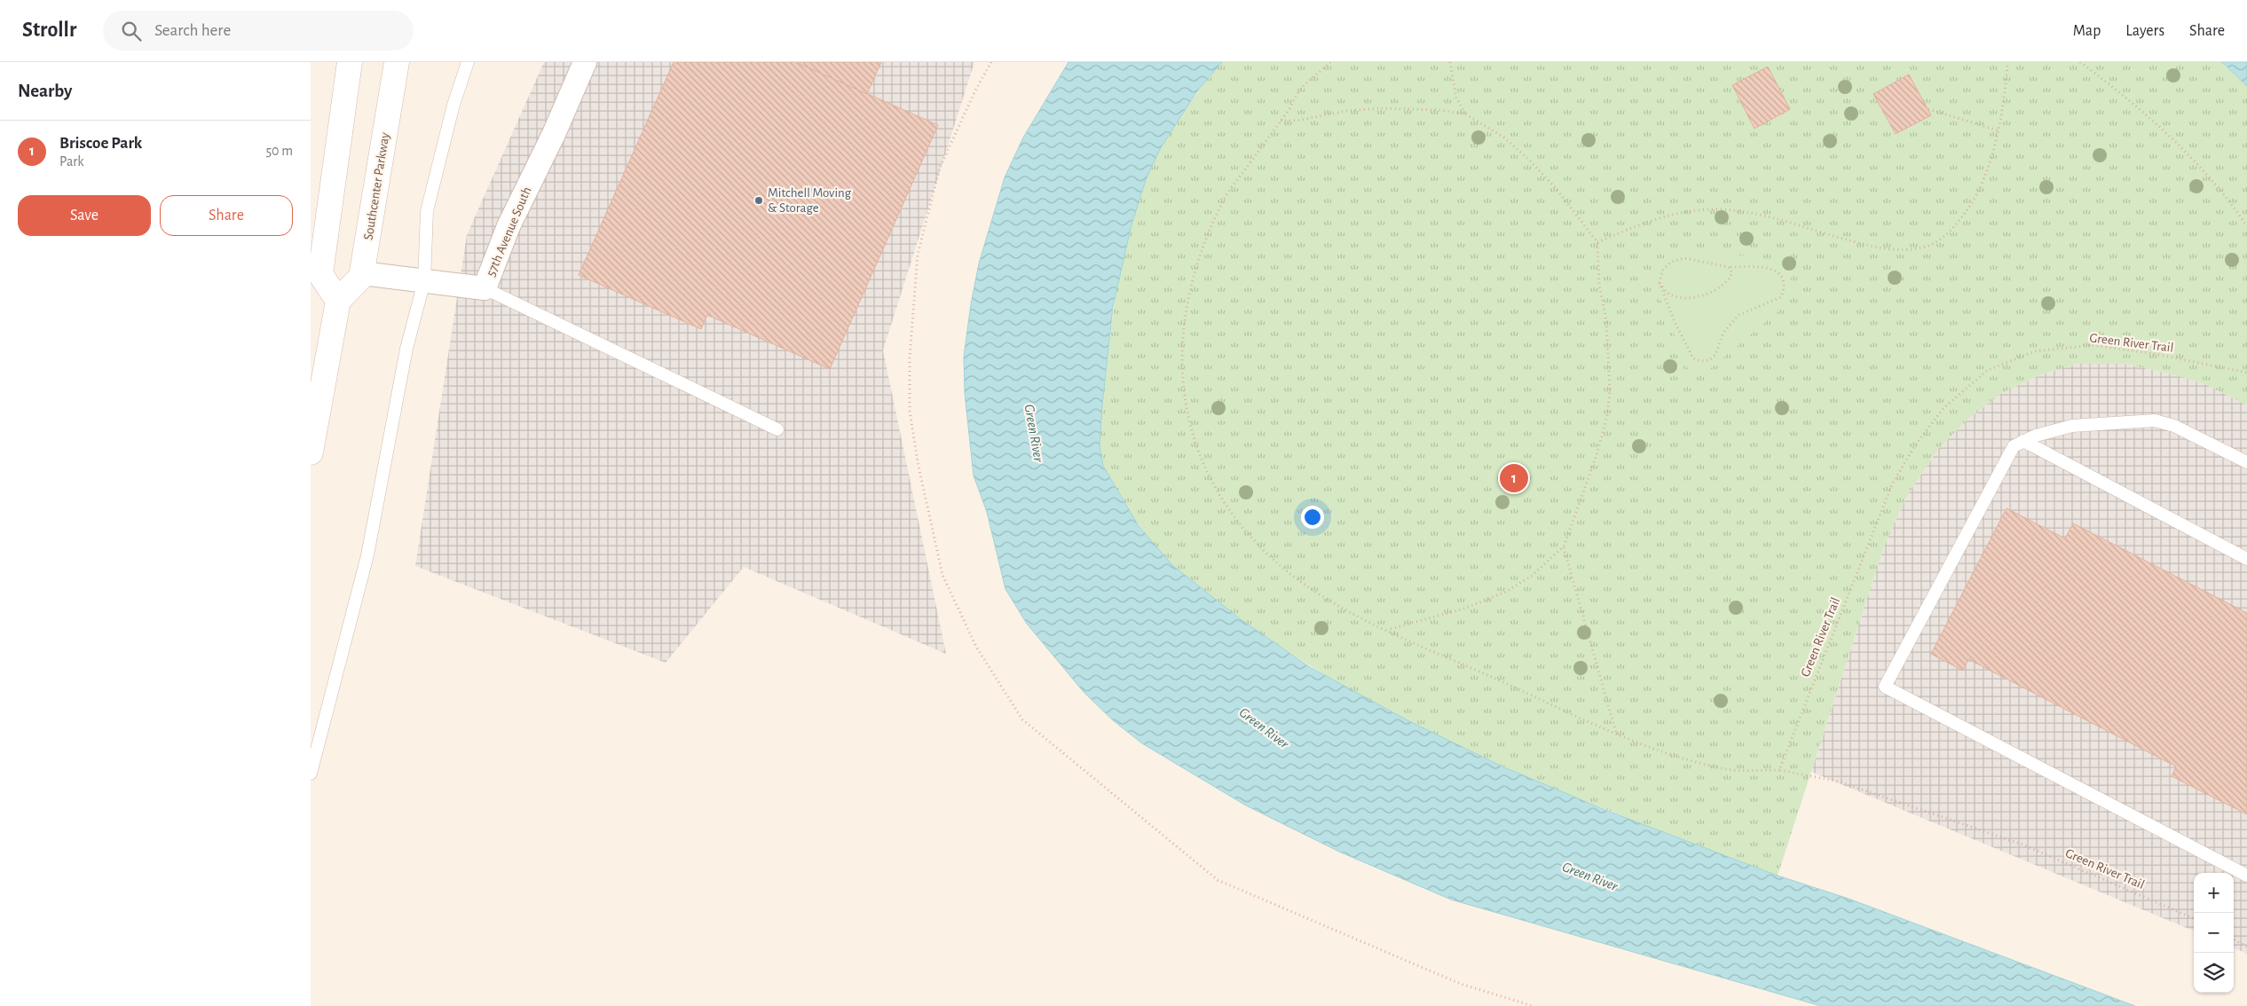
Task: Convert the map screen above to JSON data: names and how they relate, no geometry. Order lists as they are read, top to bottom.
{
  "streets": {
    "main road": ["Southcenter Parkway"],
    "street": ["57th Avenue South"],
    "path": ["Green River Trail"]
  },
  "crossings": [
    ["Southcenter Parkway", "57th Avenue South"]
  ],
  "water": ["Green River"],
  "places": ["Mitchell Moving & Storage"],
  "page": {
    "header": "Strollr",
    "search": "Search here",
    "nav": ["Map", "Layers", "Share"],
    "heading": "Nearby",
    "list": [
      {
        "mark": "1",
        "name": "Briscoe Park",
        "note": "Park",
        "value": "50 m"
      }
    ],
    "buttons": ["Save", "Share"],
    "pins": "1",
    "map_buttons": ["+", "−"]
  }
}
